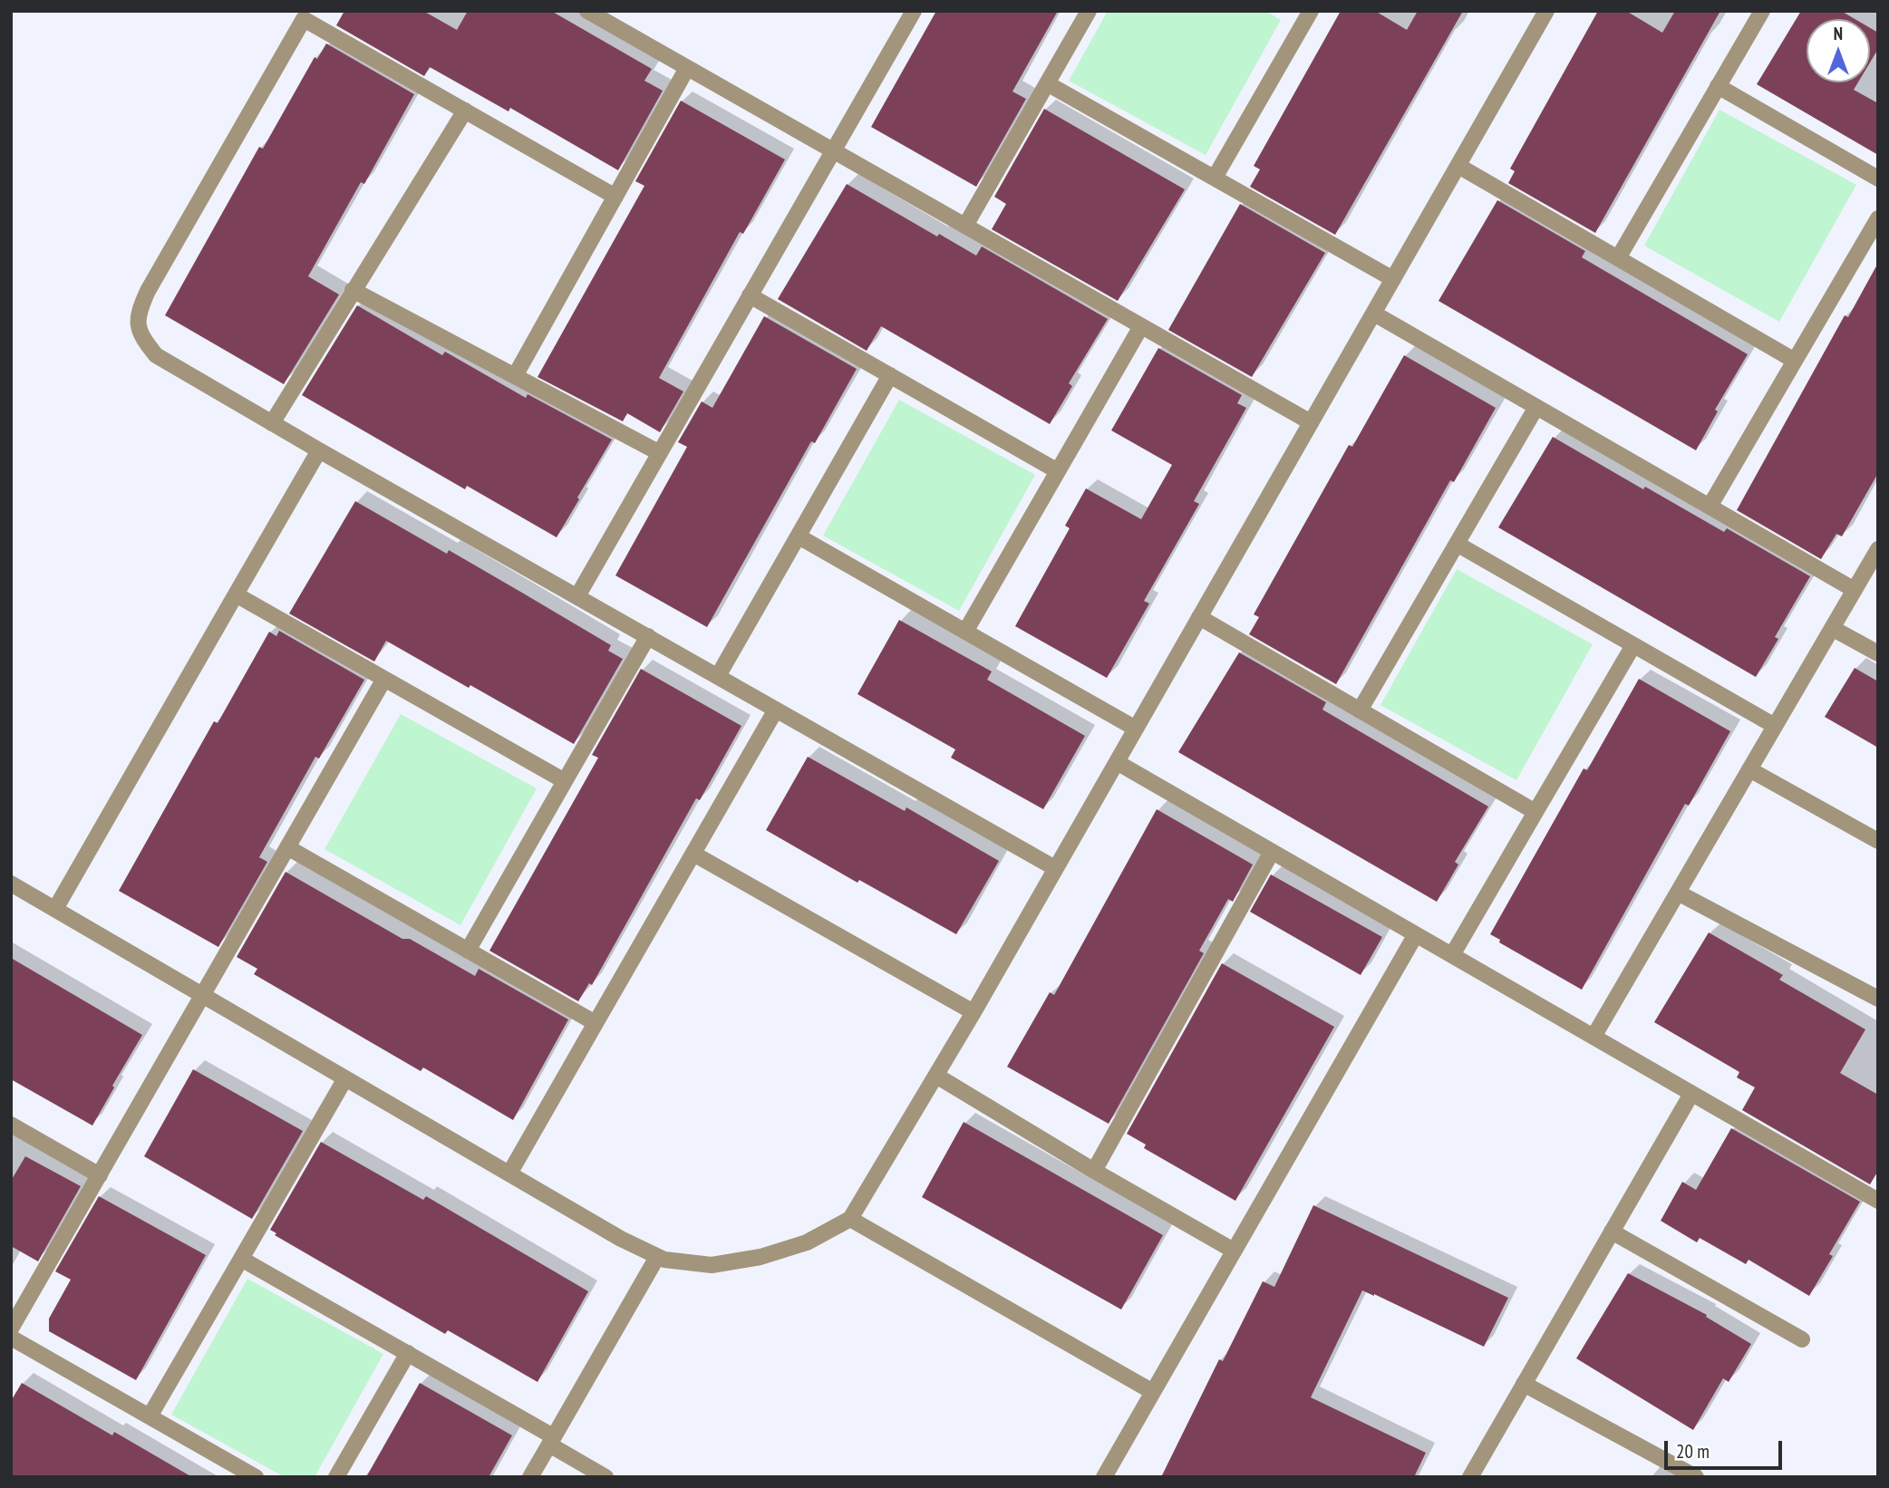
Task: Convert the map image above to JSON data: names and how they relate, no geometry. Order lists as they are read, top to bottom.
{
  "scale_bar": "20 m",
  "north": "top"
}
